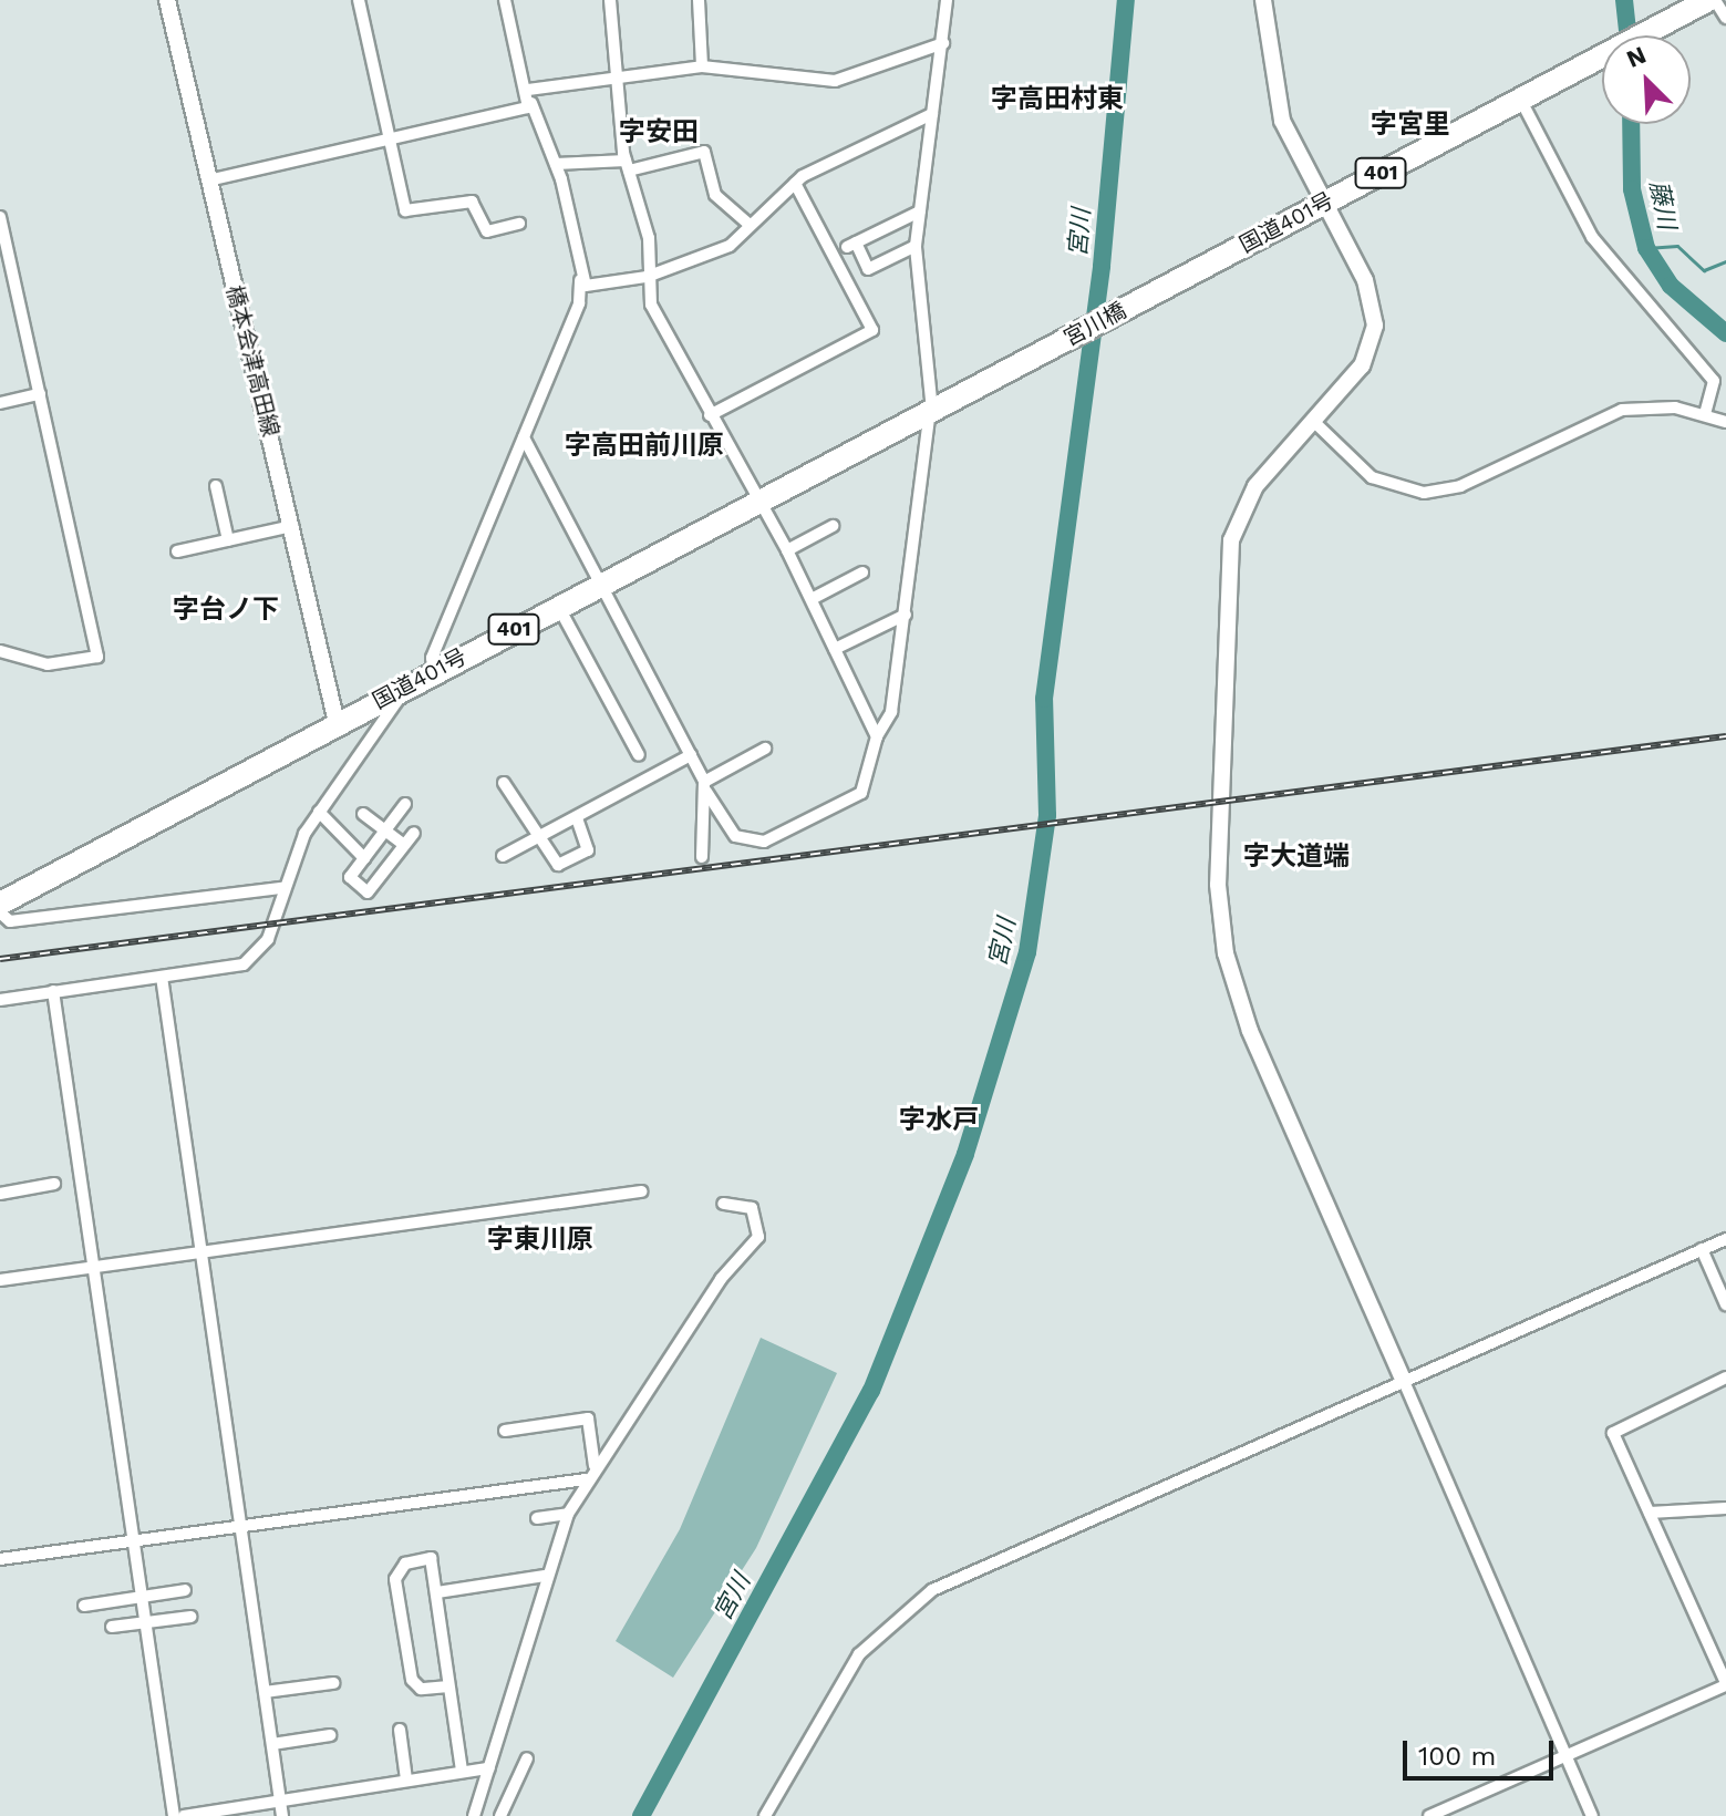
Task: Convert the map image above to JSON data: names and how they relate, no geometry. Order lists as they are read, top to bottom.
{
  "streets": {
    "highway": ["401", "国道401号", "宮川橋"],
    "street": ["橋本会津高田線"]
  },
  "crossings": [
    ["401", "国道401号"],
    ["国道401号", "宮川橋"],
    ["国道401号", "橋本会津高田線"]
  ],
  "districts": [
    "字高田村東",
    "字宮里",
    "字安田",
    "字高田前川原",
    "字台ノ下",
    "字大道端",
    "字水戸",
    "字東川原"
  ],
  "water": ["藤川", "宮川"],
  "scale_bar": "100 m",
  "north": "top left"
}
